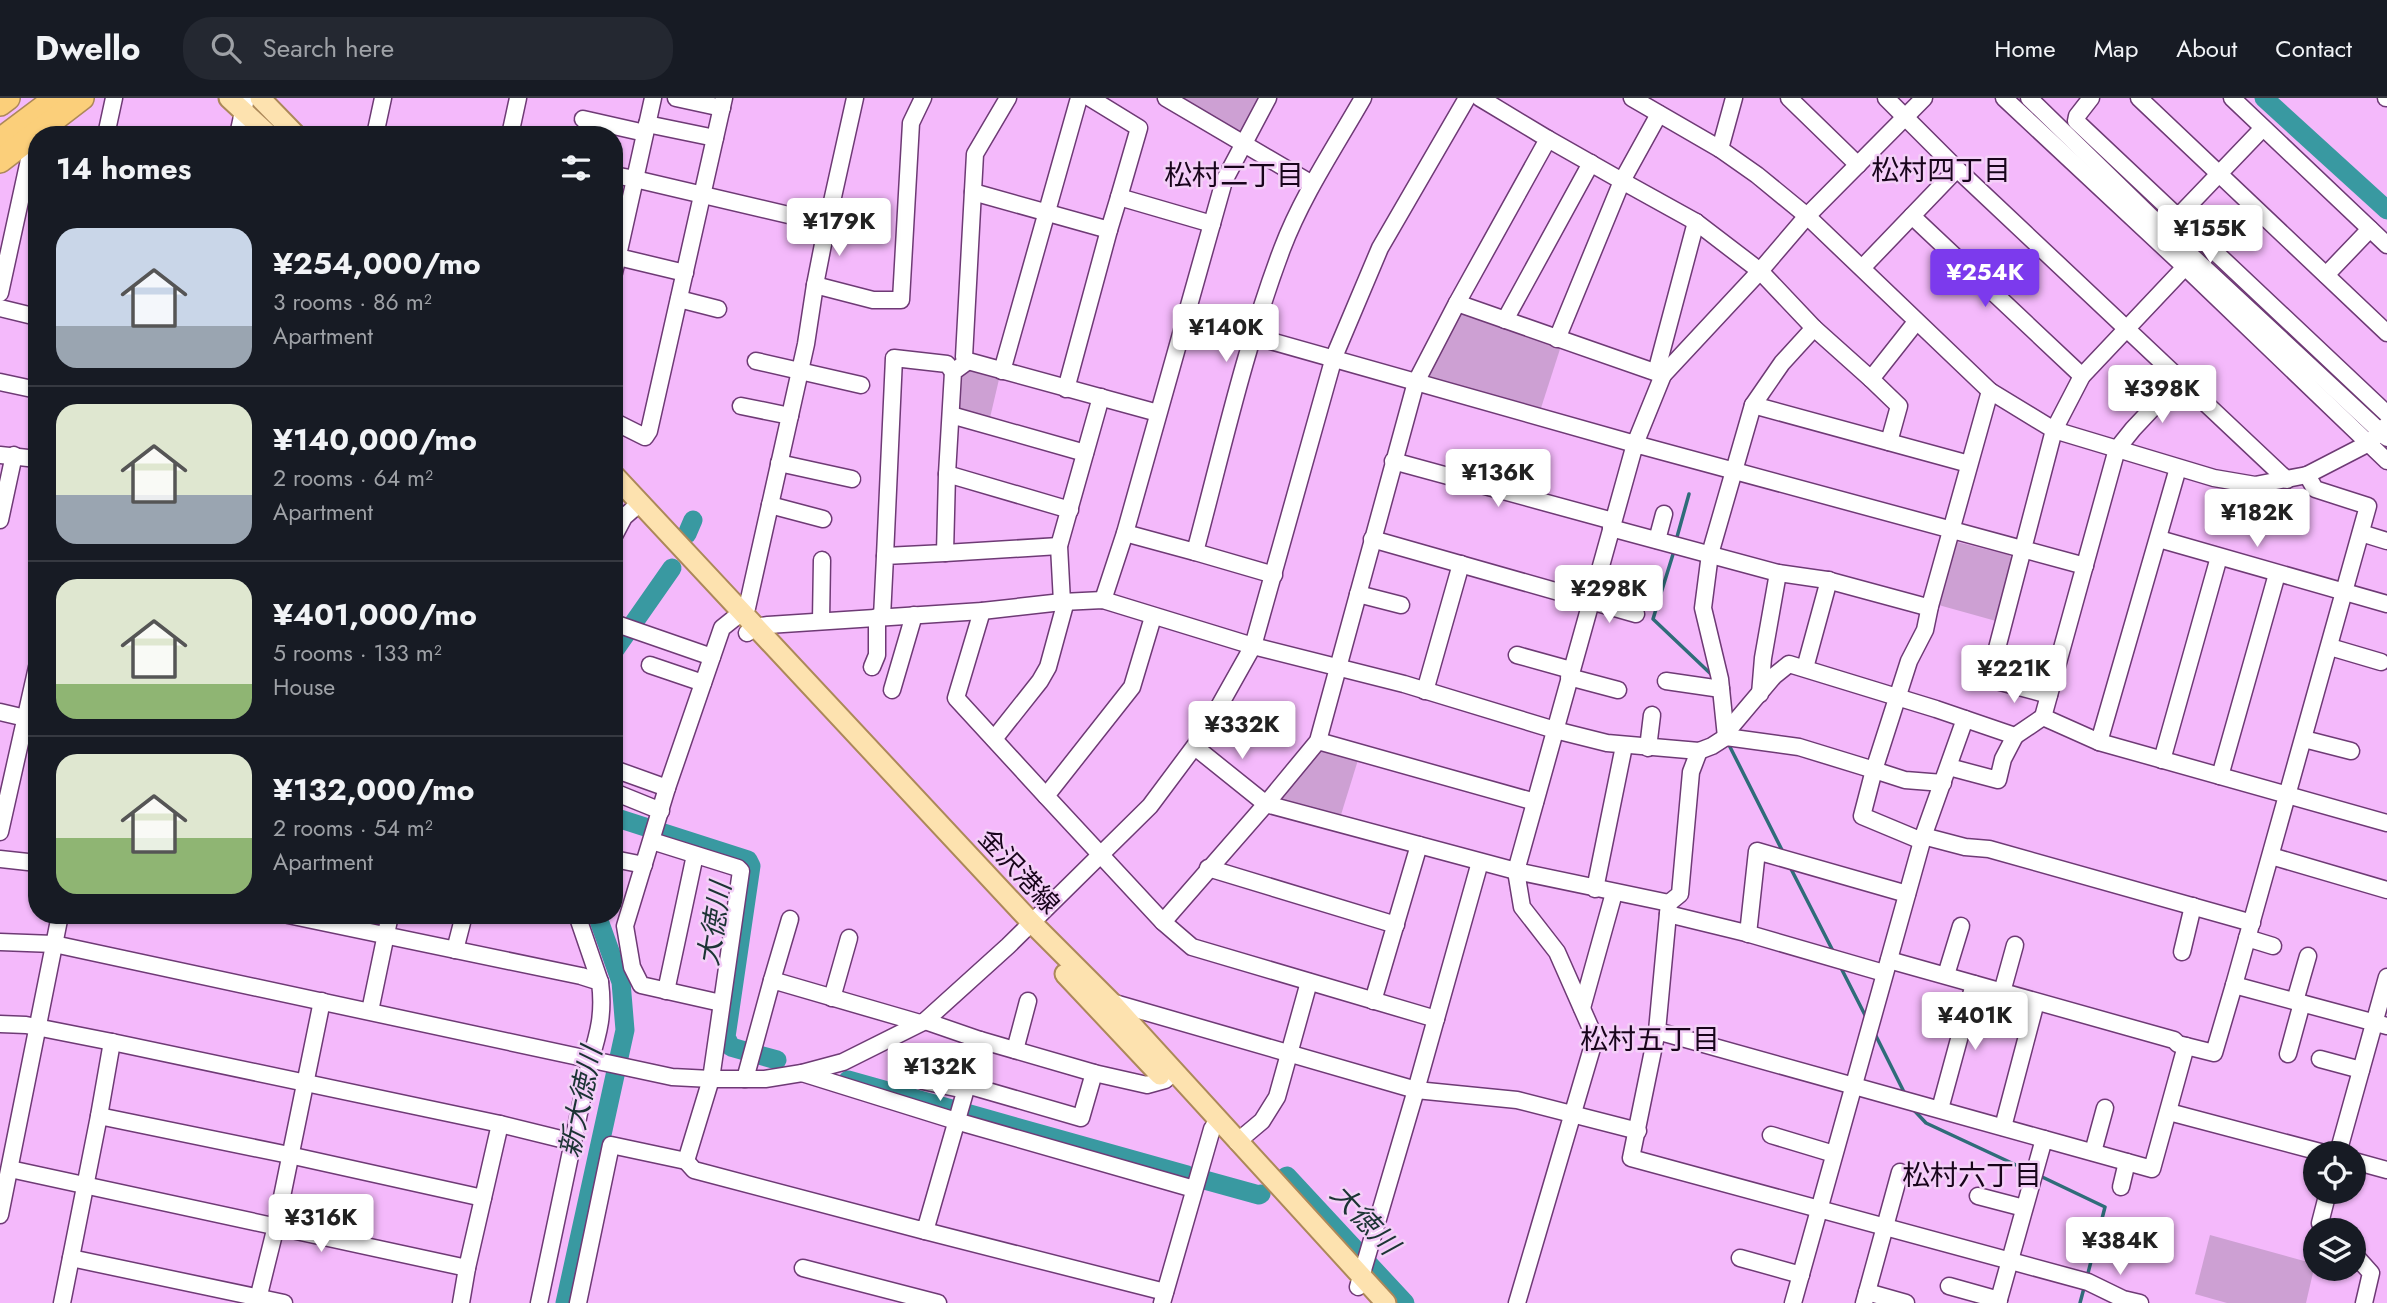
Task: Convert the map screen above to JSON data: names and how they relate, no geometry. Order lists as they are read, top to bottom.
{
  "streets": {
    "main road": ["金沢港線"]
  },
  "districts": [
    "松村四丁目",
    "松村二丁目",
    "松村五丁目",
    "松村六丁目"
  ],
  "water": ["大徳川", "新大徳川"],
  "page": {
    "header": "Dwello",
    "search": "Search here",
    "nav": [
      "Home",
      "Map",
      "About",
      "Contact"
    ],
    "heading": "14 homes",
    "price": [
      "¥179K",
      "¥155K",
      "¥254K",
      "¥140K",
      "¥398K",
      "¥136K",
      "¥182K",
      "¥298K",
      "¥221K",
      "¥332K",
      "¥401K",
      "¥132K",
      "¥316K",
      "¥384K"
    ],
    "list": [
      {
        "name": "¥254,000/mo",
        "note": "3 rooms · 86 m² · Apartment"
      },
      {
        "name": "¥140,000/mo",
        "note": "2 rooms · 64 m² · Apartment"
      },
      {
        "name": "¥401,000/mo",
        "note": "5 rooms · 133 m² · House"
      },
      {
        "name": "¥132,000/mo",
        "note": "2 rooms · 54 m² · Apartment"
      }
    ]
  }
}
